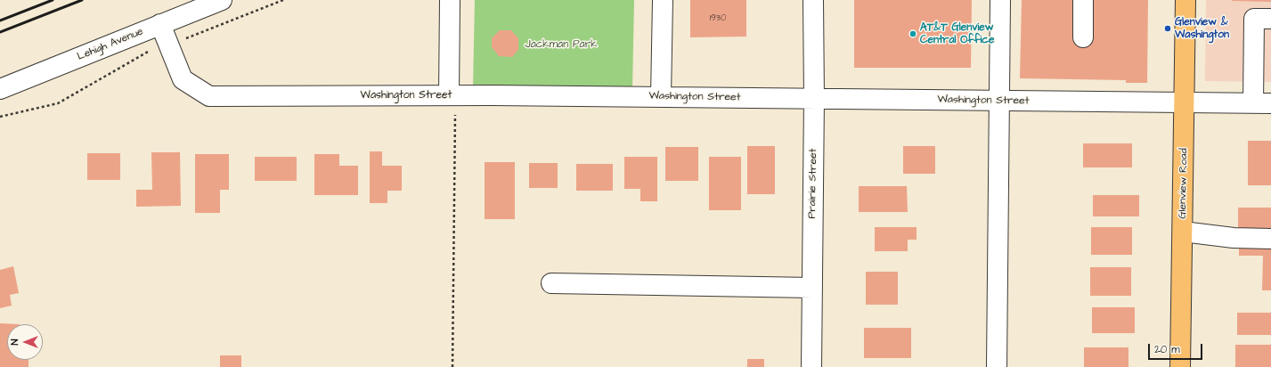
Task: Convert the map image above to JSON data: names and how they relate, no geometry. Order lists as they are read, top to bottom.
{
  "streets": {
    "main road": ["Glenview Road"],
    "street": ["Lehigh Avenue", "Washington Street", "Prairie Street"]
  },
  "crossings": [
    ["Lehigh Avenue", "Washington Street"],
    ["Washington Street", "Prairie Street"],
    ["Washington Street", "Glenview Road"]
  ],
  "parks": ["Jackman Park"],
  "places": ["Glenview & Washington", "AT&T Glenview Central Office"],
  "house_numbers": ["1930"],
  "scale_bar": "20 m",
  "north": "left"
}
